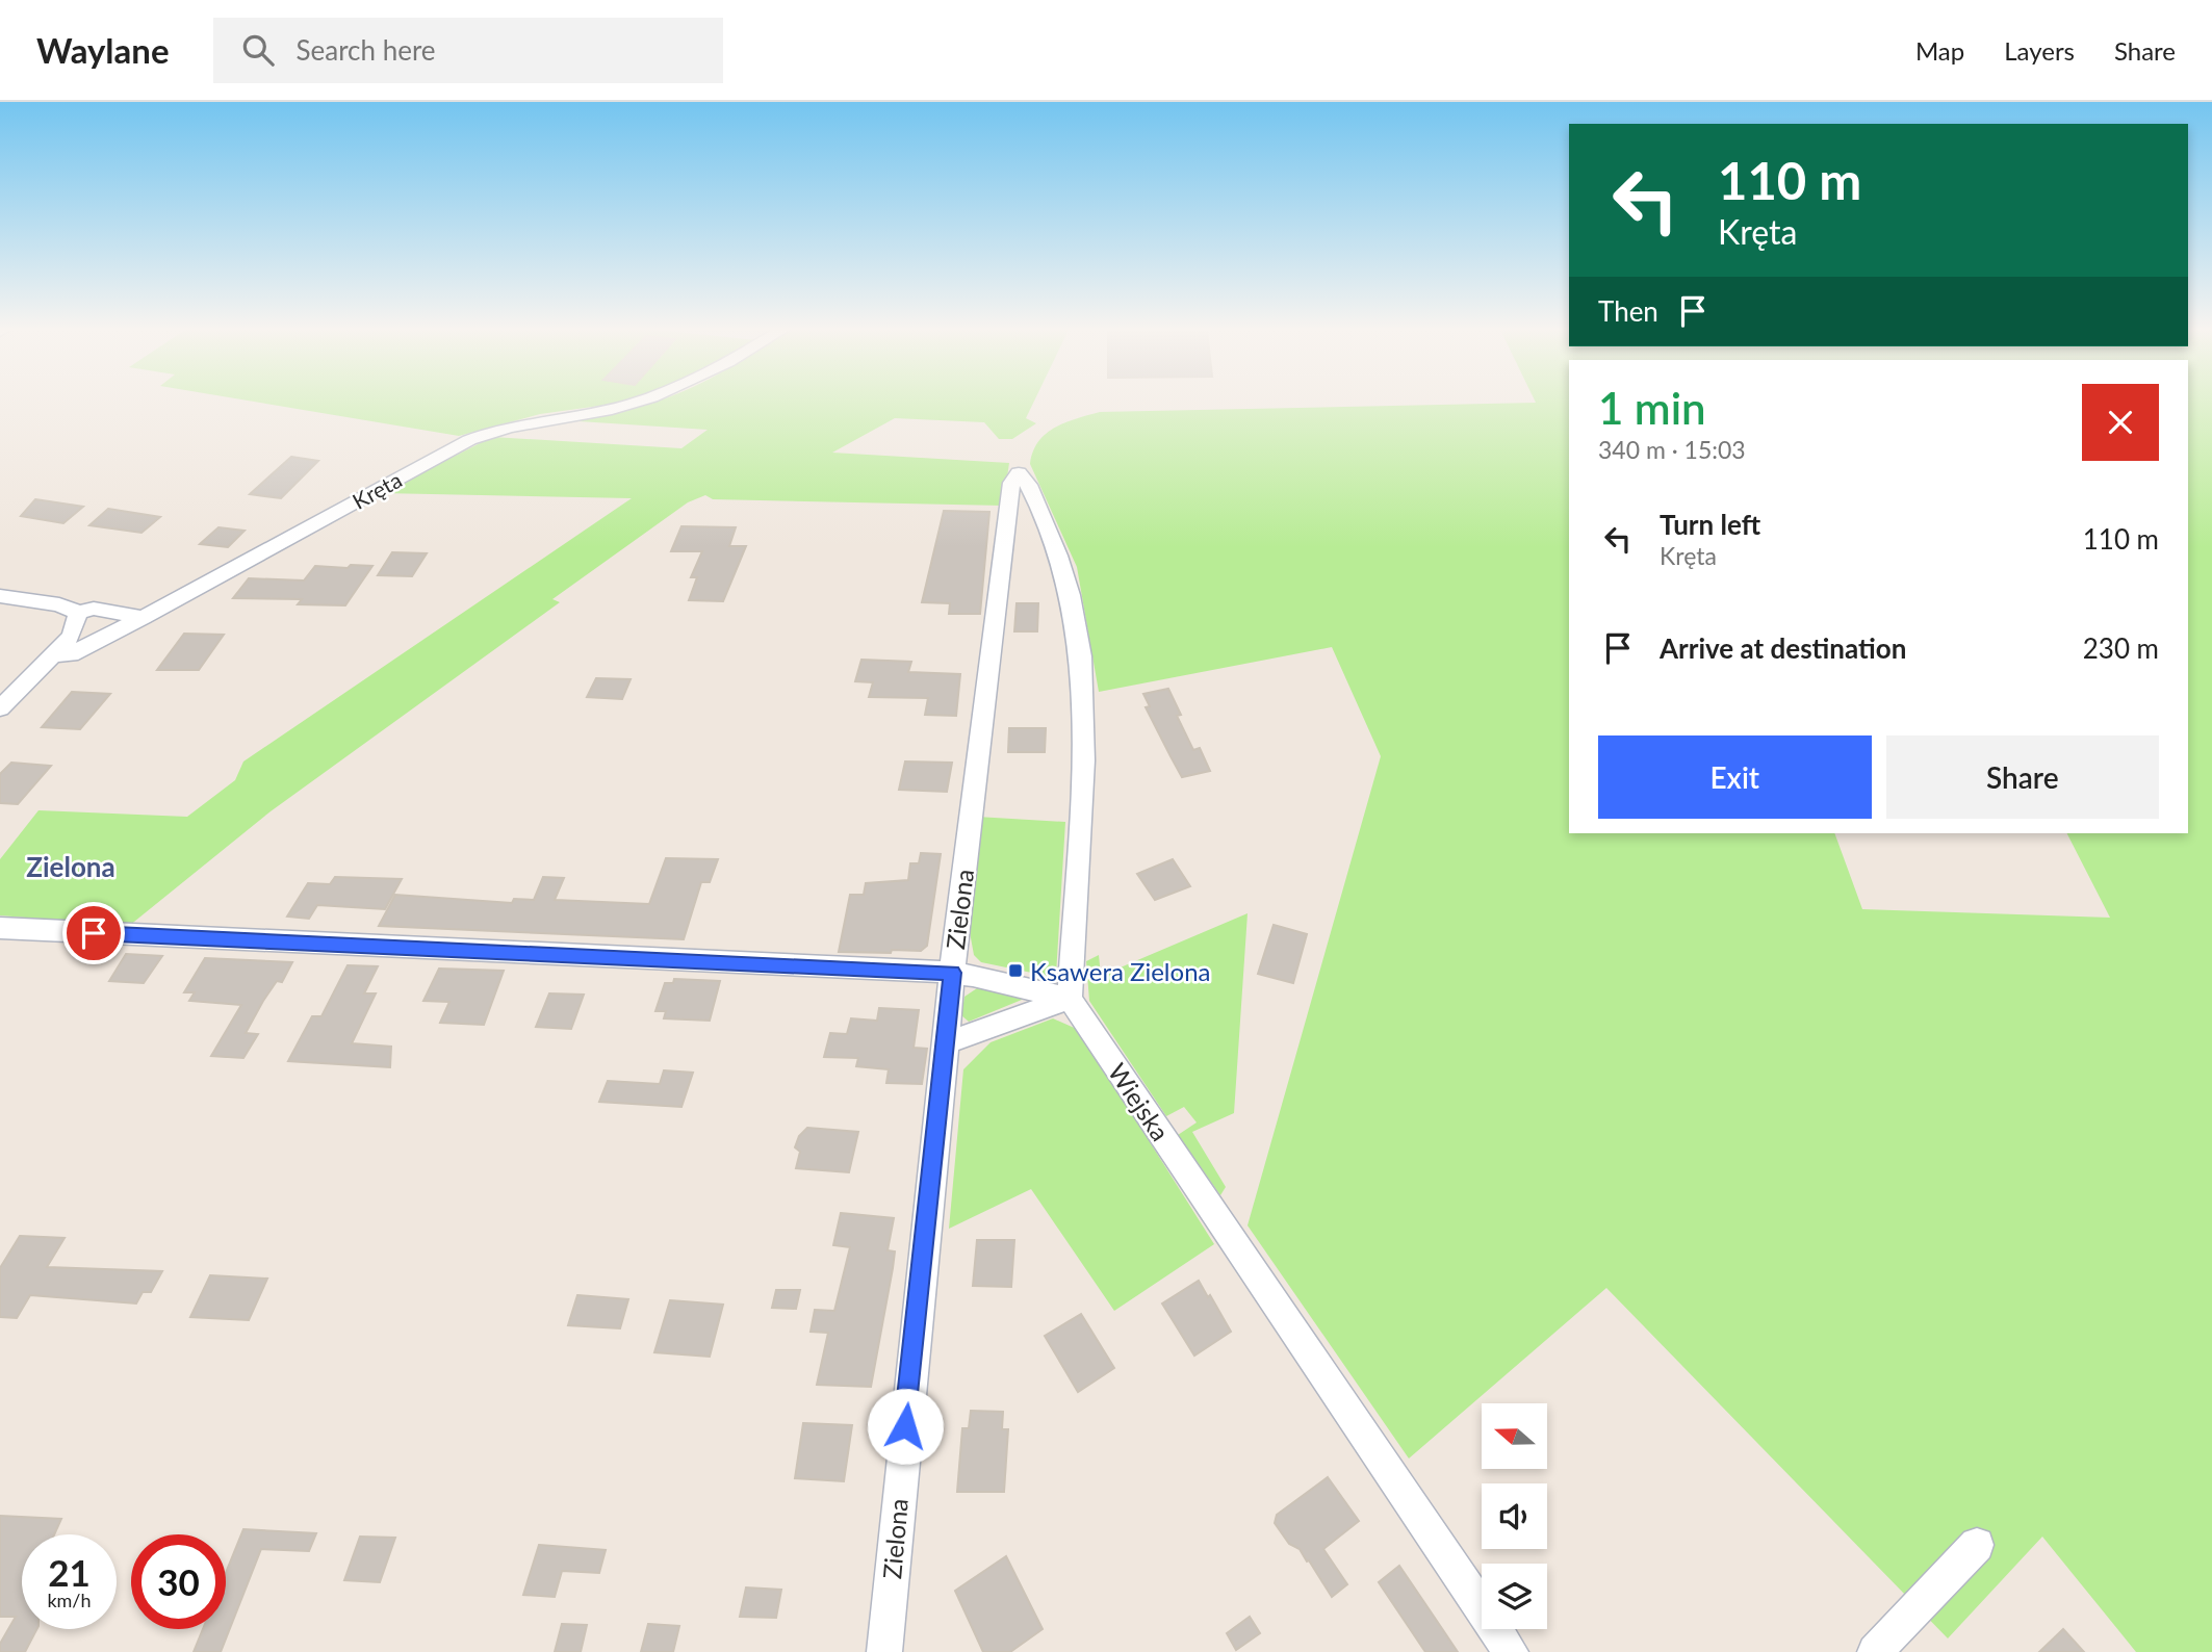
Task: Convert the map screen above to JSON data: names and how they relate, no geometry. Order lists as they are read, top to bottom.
{
  "streets": {
    "street": ["Kręta", "Zielona", "Wiejska"]
  },
  "crossings": [
    ["Zielona", "Wiejska"]
  ],
  "districts": ["Zielona"],
  "places": {
    "transit": ["Ksawera Zielona"]
  },
  "north": "left",
  "page": {
    "header": "Waylane",
    "search": "Search here",
    "nav": ["Map", "Layers", "Share"],
    "turn": ["110 m", "Kręta"],
    "then": "Then",
    "heading": ["1 min", "340 m · 15:03"],
    "list": [
      {
        "name": "Turn left",
        "note": "Kręta",
        "value": "110 m"
      },
      {
        "name": "Arrive at destination",
        "value": "230 m"
      }
    ],
    "buttons": ["Exit", "Share"],
    "speed": "21 km/h",
    "limit": "30"
  }
}
